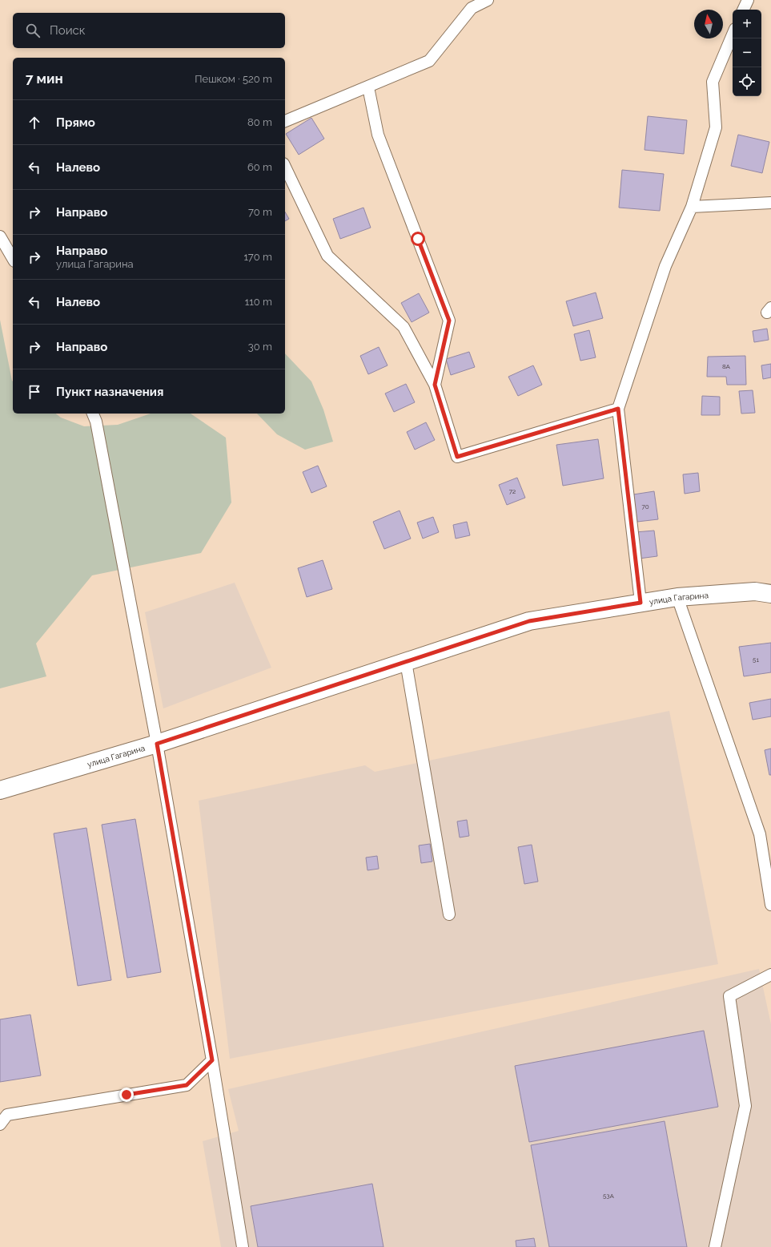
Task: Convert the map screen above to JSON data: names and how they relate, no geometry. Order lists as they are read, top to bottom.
{
  "streets": {
    "street": ["улица Гагарина"]
  },
  "house_numbers": [
    "8А",
    "72",
    "70",
    "51",
    "53А"
  ],
  "north": "top",
  "page": {
    "map_buttons": ["+", "−"],
    "search": "Поиск",
    "heading": ["7 мин", "Пешком · 520 m"],
    "list": [
      ["Прямо", "80 m"],
      ["Налево", "60 m"],
      ["Направо", "70 m"],
      ["Направо", "улица Гагарина", "170 m"],
      ["Налево", "110 m"],
      ["Направо", "30 m"],
      "Пункт назначения"
    ]
  }
}
